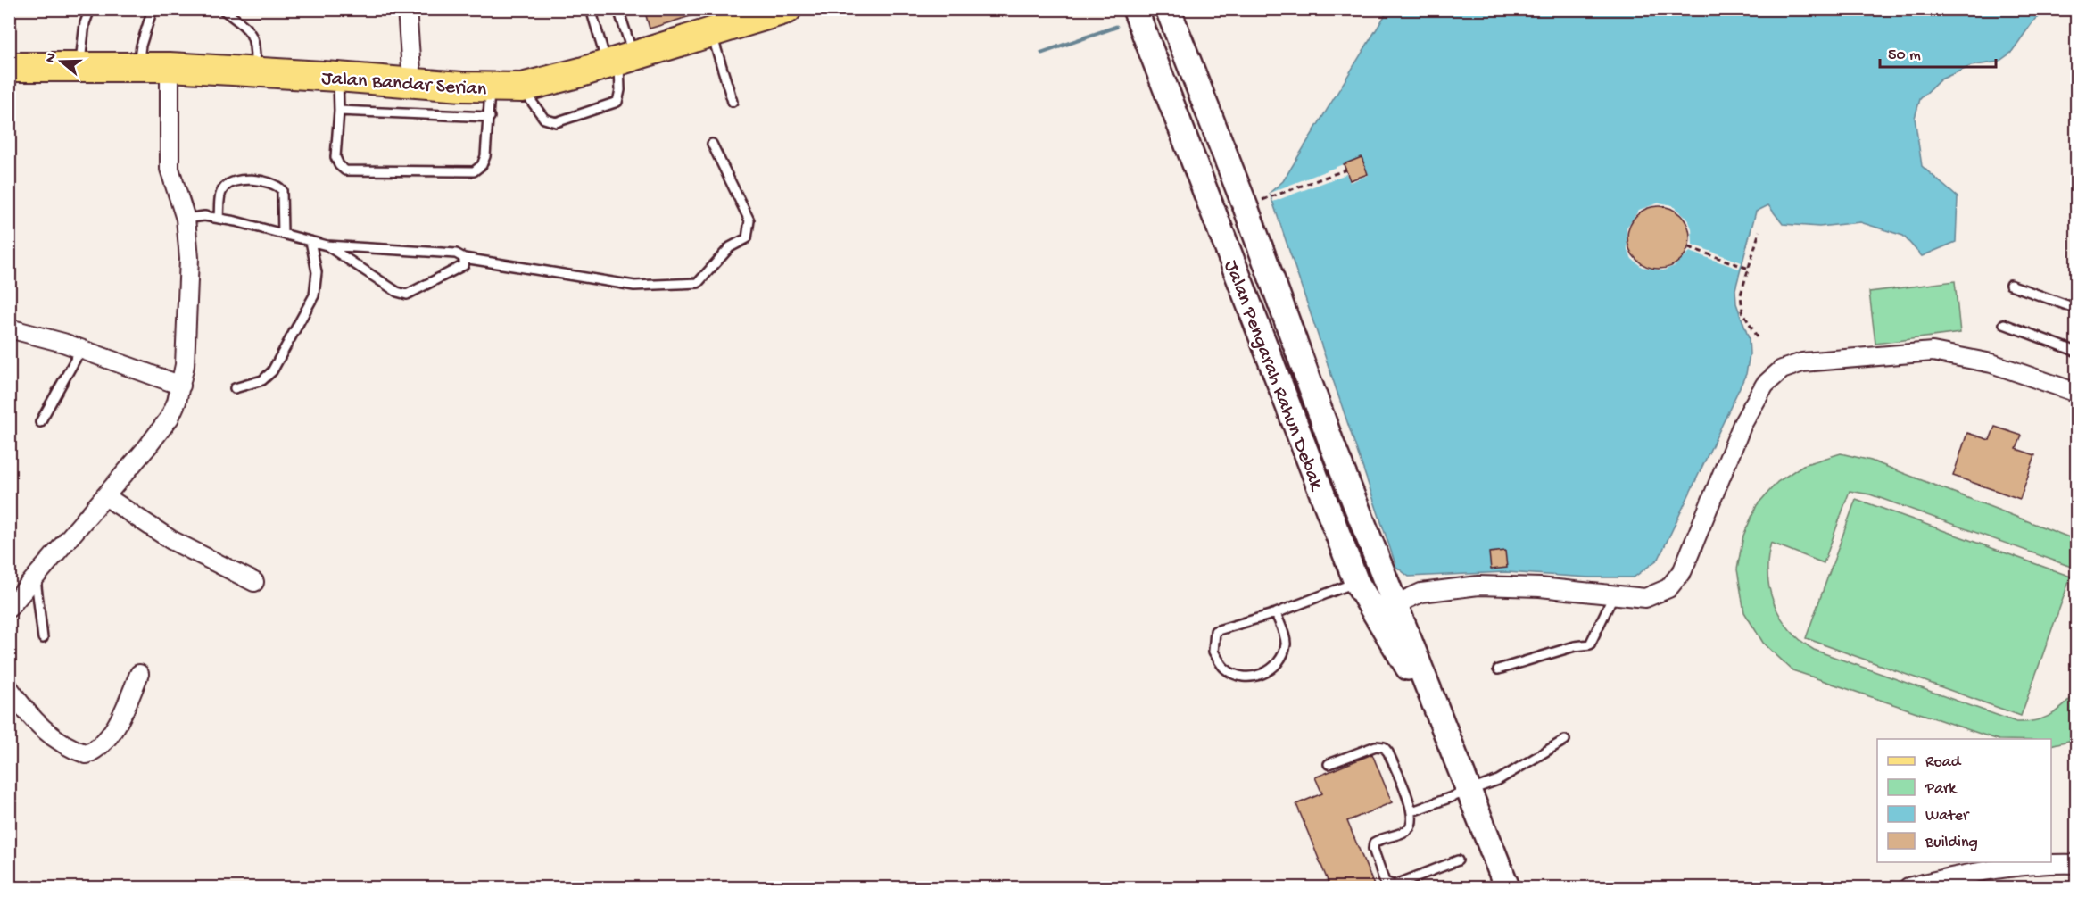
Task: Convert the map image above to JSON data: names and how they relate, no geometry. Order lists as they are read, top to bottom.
{
  "streets": {
    "main road": ["Jalan Bandar Serian"],
    "street": ["Jalan Pengarah Rahun Debak"]
  },
  "legend": [
    "Road",
    "Park",
    "Water",
    "Building"
  ],
  "scale_bar": "50 m",
  "north": "left"
}
